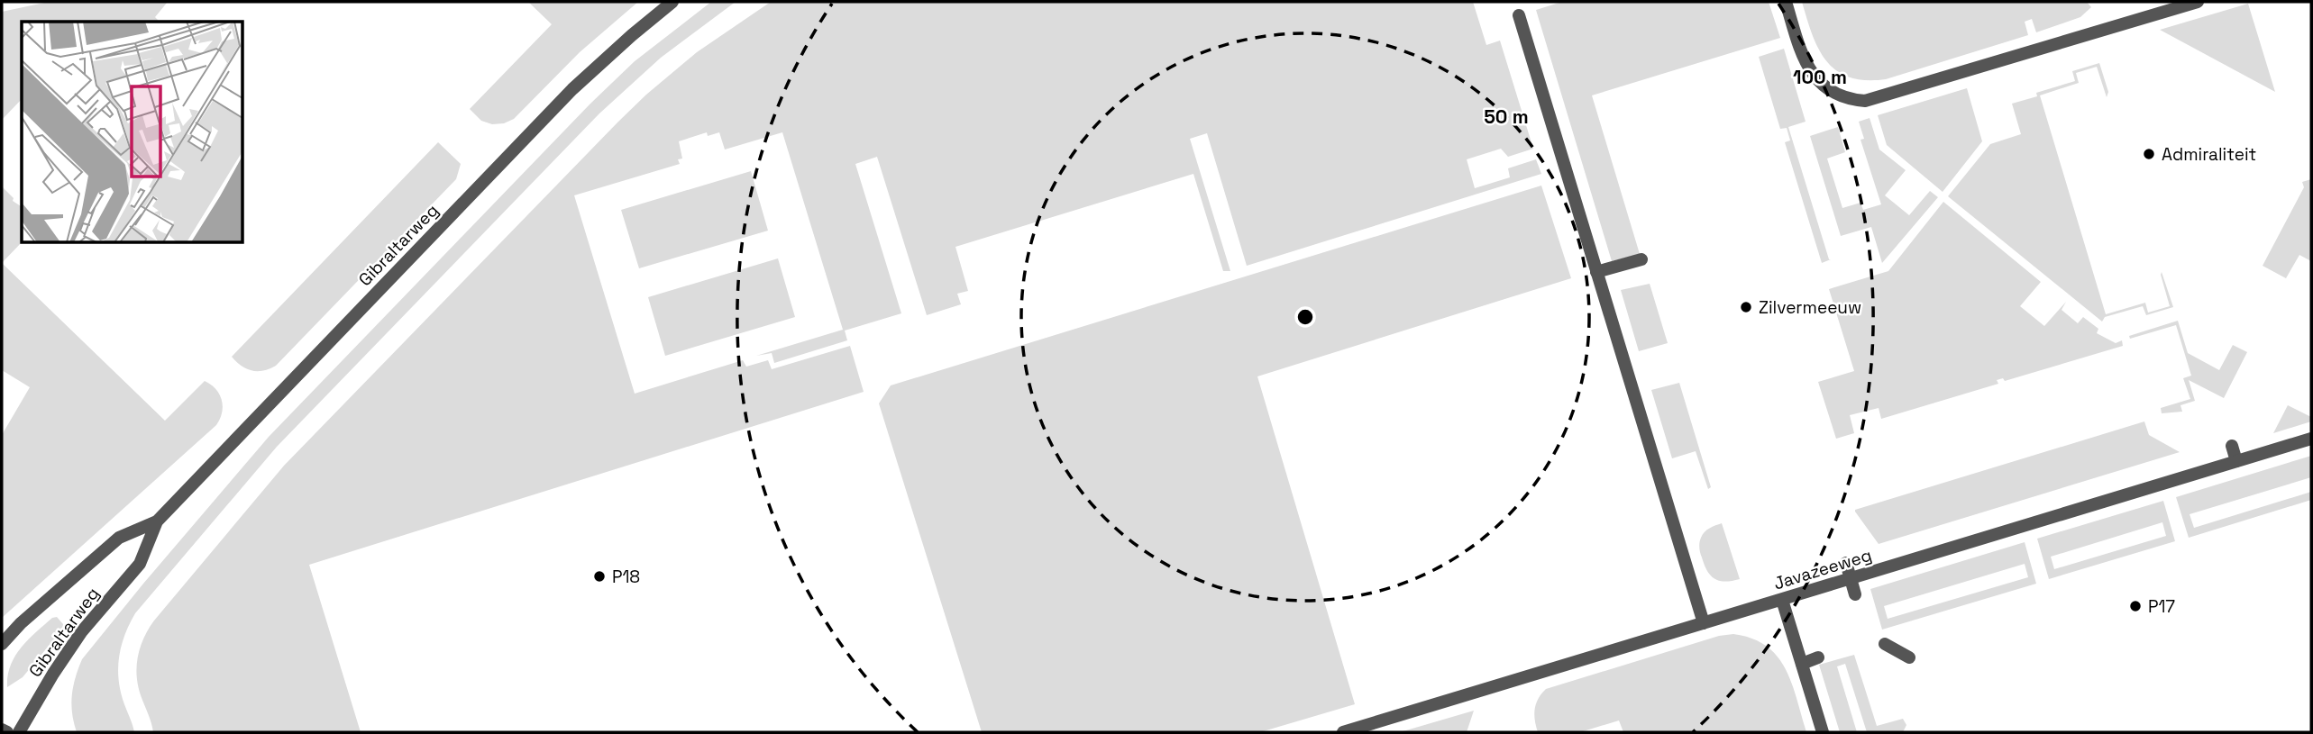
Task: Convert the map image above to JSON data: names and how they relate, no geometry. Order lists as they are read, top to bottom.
{
  "streets": {
    "street": ["Gibraltarweg", "Javazeeweg"]
  },
  "places": [
    "Admiraliteit",
    "Zilvermeeuw",
    "P18",
    "P17"
  ],
  "rings": ["100 m", "50 m"]
}
